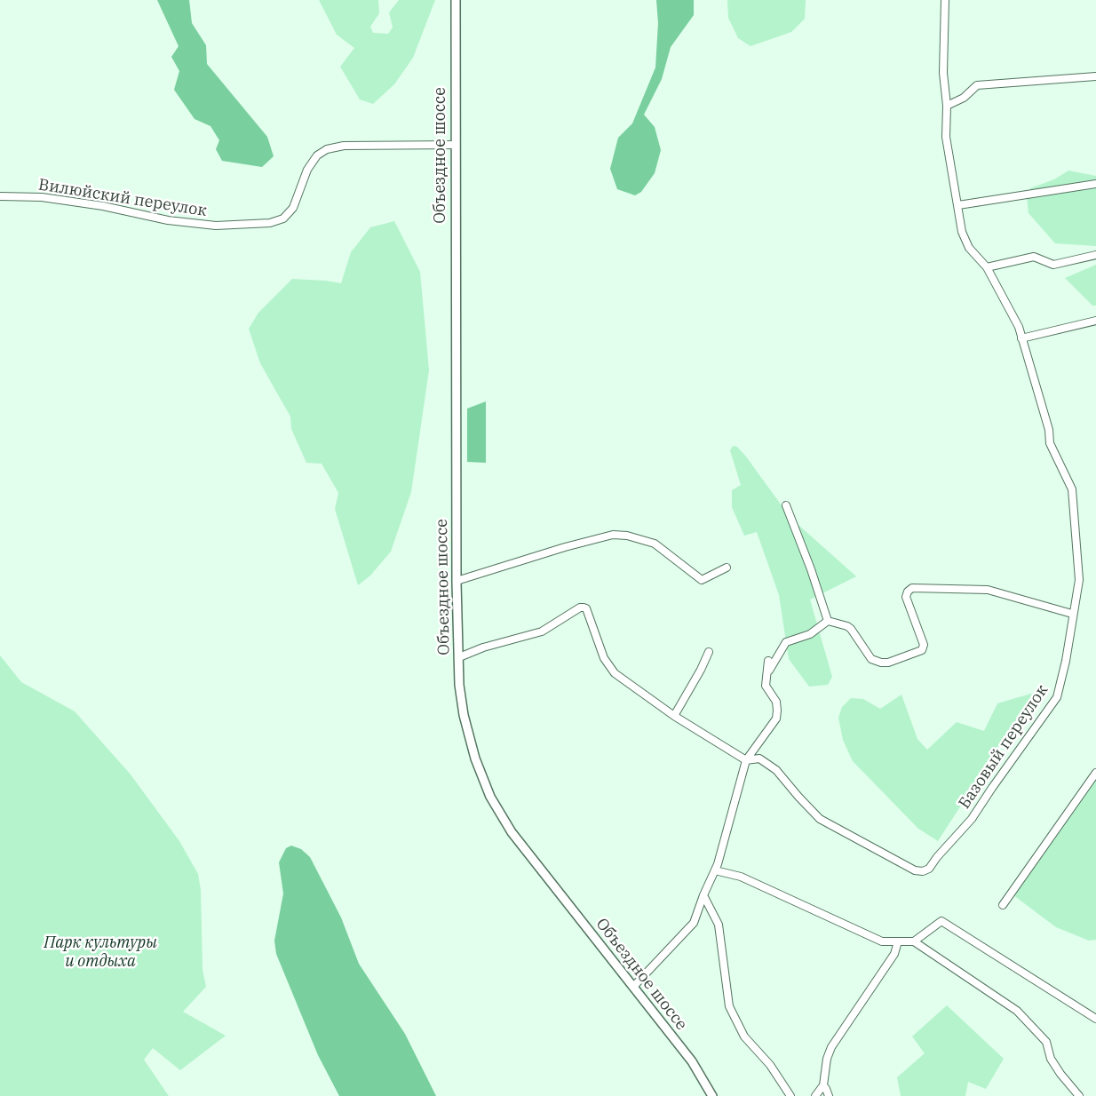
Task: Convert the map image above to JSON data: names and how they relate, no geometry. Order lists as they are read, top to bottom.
{
  "streets": {
    "main road": ["Объездное шоссе"],
    "street": ["Вилюйский переулок", "Базовый переулок"]
  },
  "crossings": [
    ["Объездное шоссе", "Вилюйский переулок"],
    ["Объездное шоссе", "Базовый переулок"]
  ],
  "parks": ["Парк культуры и отдыха"]
}
